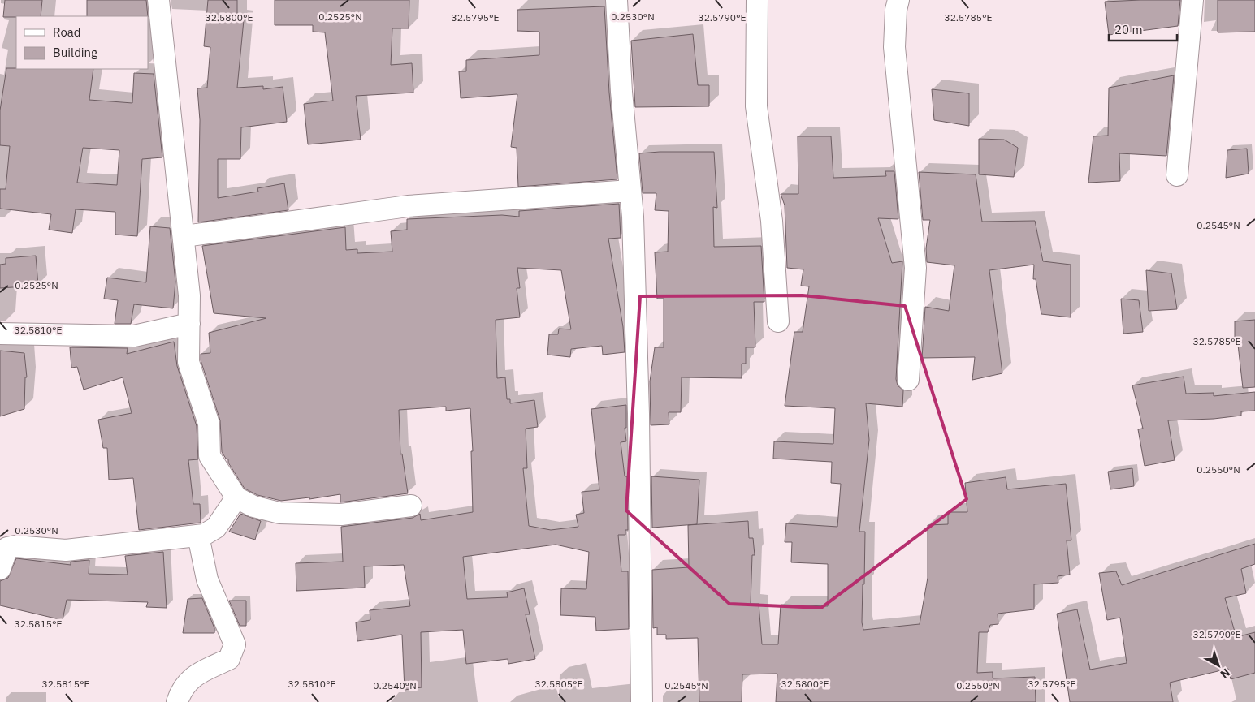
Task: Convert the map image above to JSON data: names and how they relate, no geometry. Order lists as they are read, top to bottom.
{
  "legend": ["Road", "Building"],
  "scale_bar": "20 m",
  "north": "bottom right",
  "coordinates": [
    "0.2525°N",
    "0.2530°N",
    "32.5785°E",
    "32.5800°E",
    "32.5795°E",
    "32.5790°E",
    "0.2545°N",
    "32.5810°E",
    "0.2550°N",
    "32.5815°E",
    "32.5805°E",
    "0.2540°N"
  ]
}
